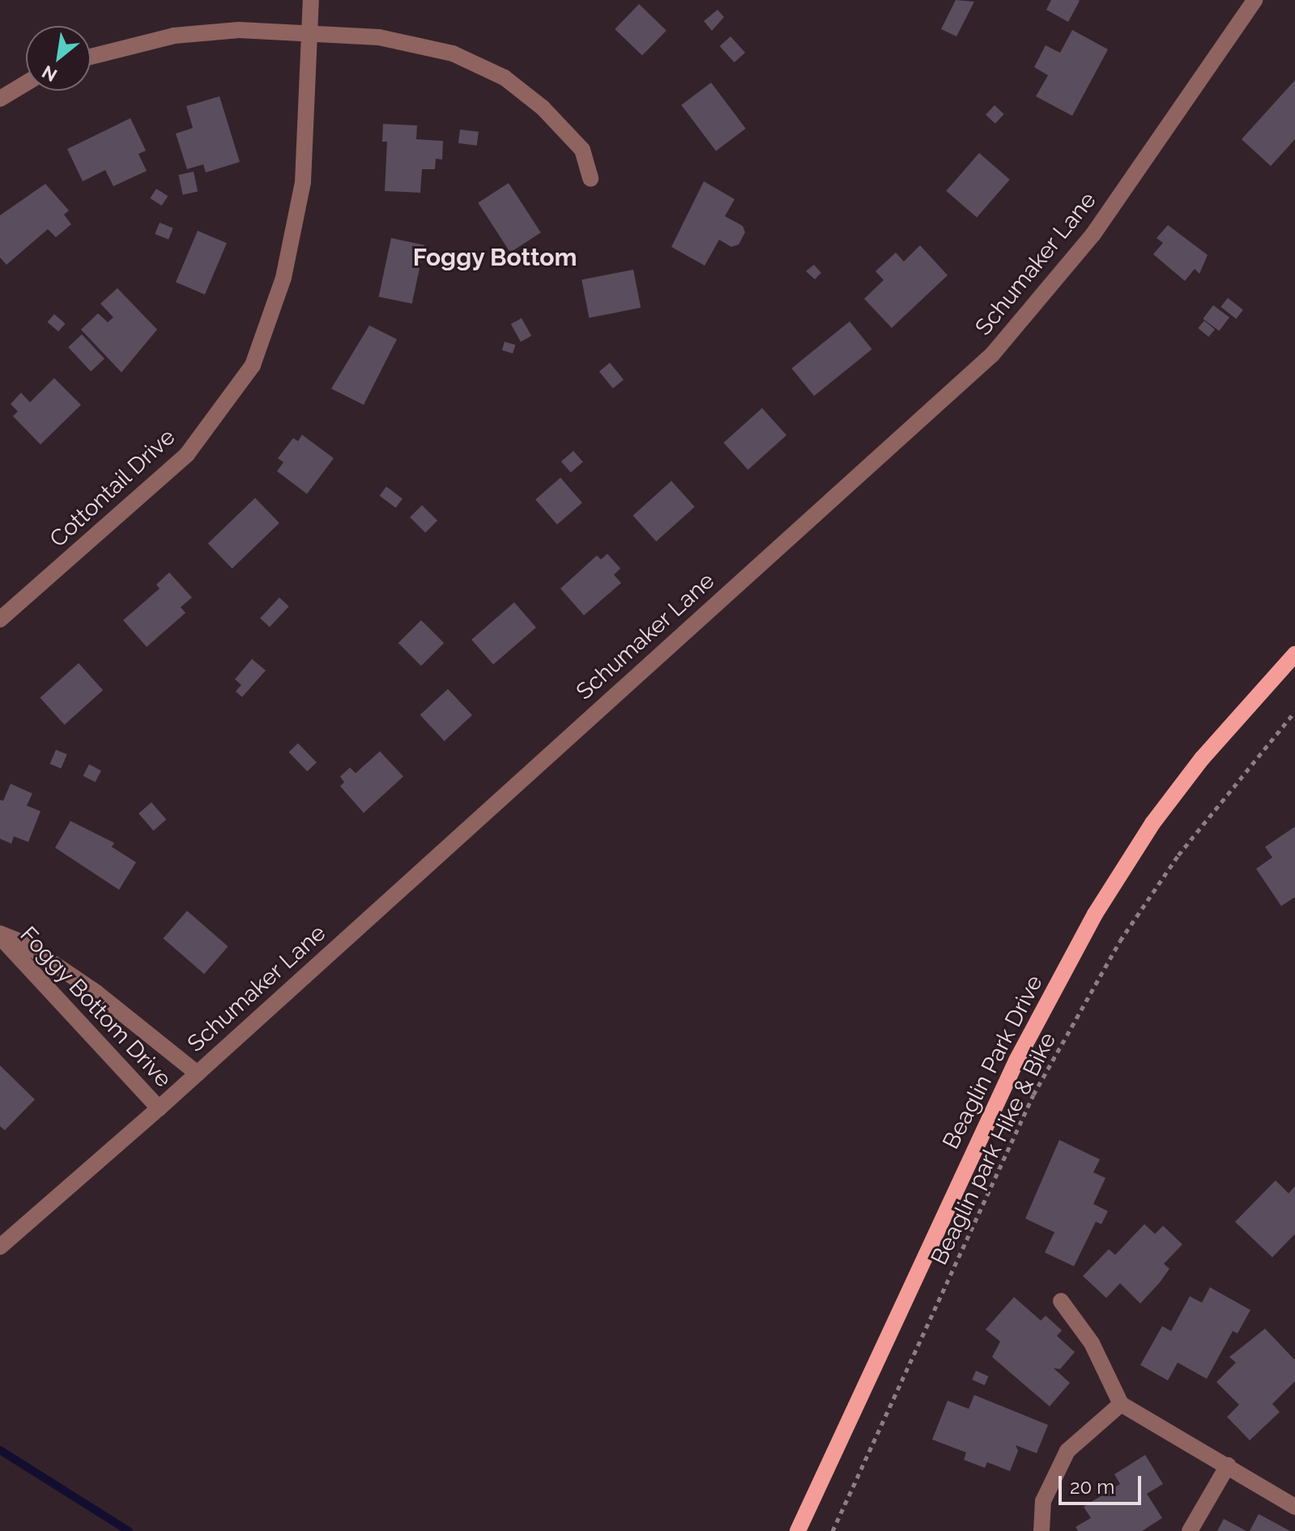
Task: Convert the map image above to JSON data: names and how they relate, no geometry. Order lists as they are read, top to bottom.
{
  "streets": {
    "main road": ["Beaglin Park Drive"],
    "street": ["Schumaker Lane", "Cottontail Drive", "Foggy Bottom Drive"],
    "path": ["Beaglin park Hike & Bike"]
  },
  "crossings": [
    ["Schumaker Lane", "Foggy Bottom Drive"]
  ],
  "districts": ["Foggy Bottom"],
  "scale_bar": "20 m",
  "north": "bottom left"
}
